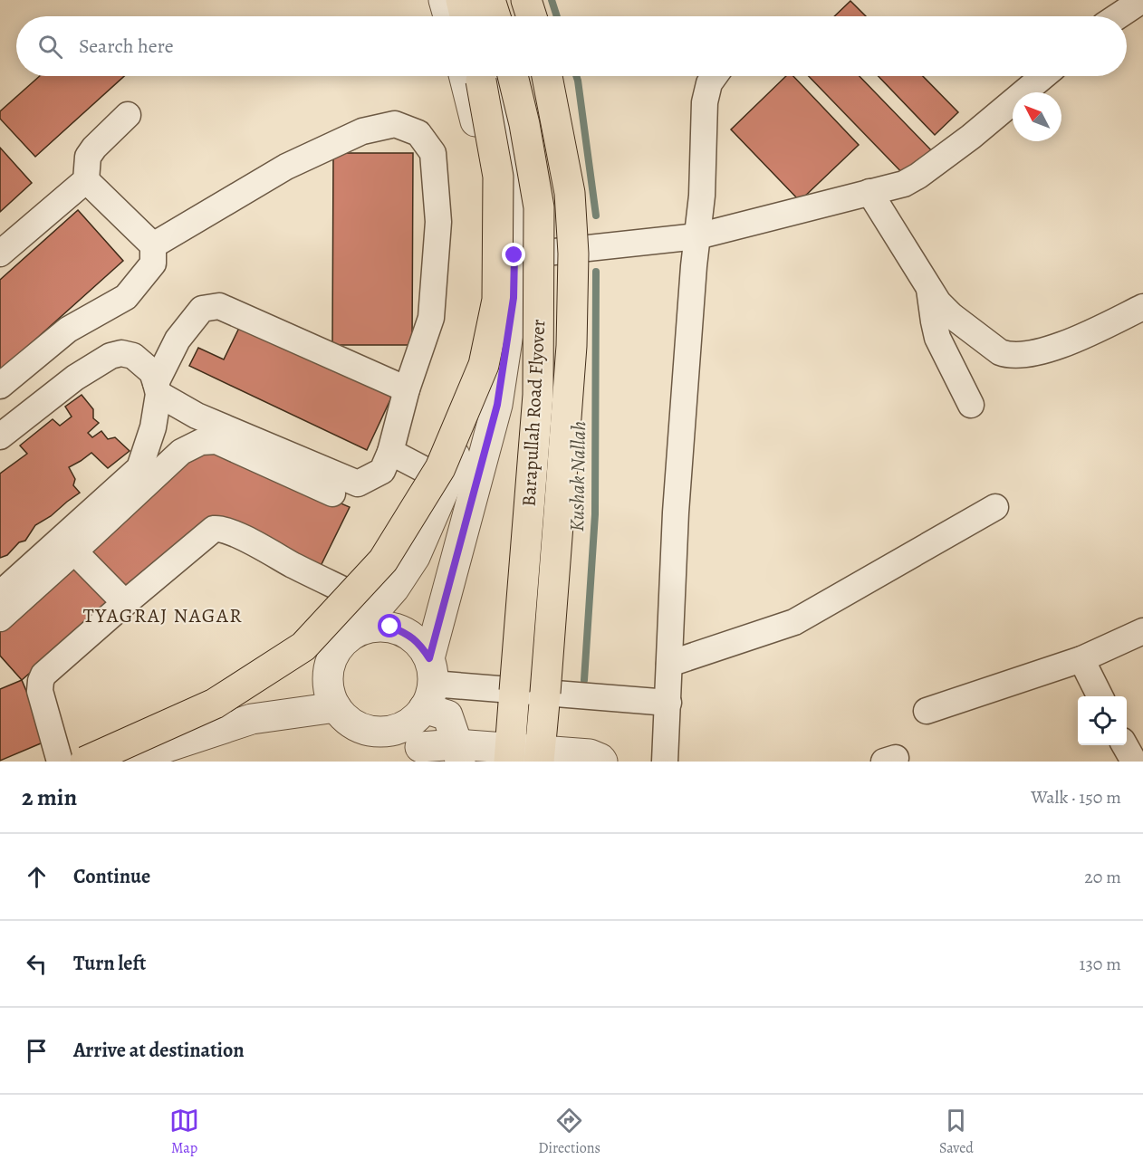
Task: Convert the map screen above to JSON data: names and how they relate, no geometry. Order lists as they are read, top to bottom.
{
  "streets": {
    "highway": ["Barapullah Road Flyover"]
  },
  "districts": ["TYAGRAJ NAGAR"],
  "water": ["Kushak Nallah"],
  "north": "top left",
  "page": {
    "search": "Search here",
    "heading": ["2 min", "Walk · 150 m"],
    "list": [
      ["Continue", "20 m"],
      ["Turn left", "130 m"],
      "Arrive at destination"
    ],
    "nav": ["Map", "Directions", "Saved"]
  }
}
